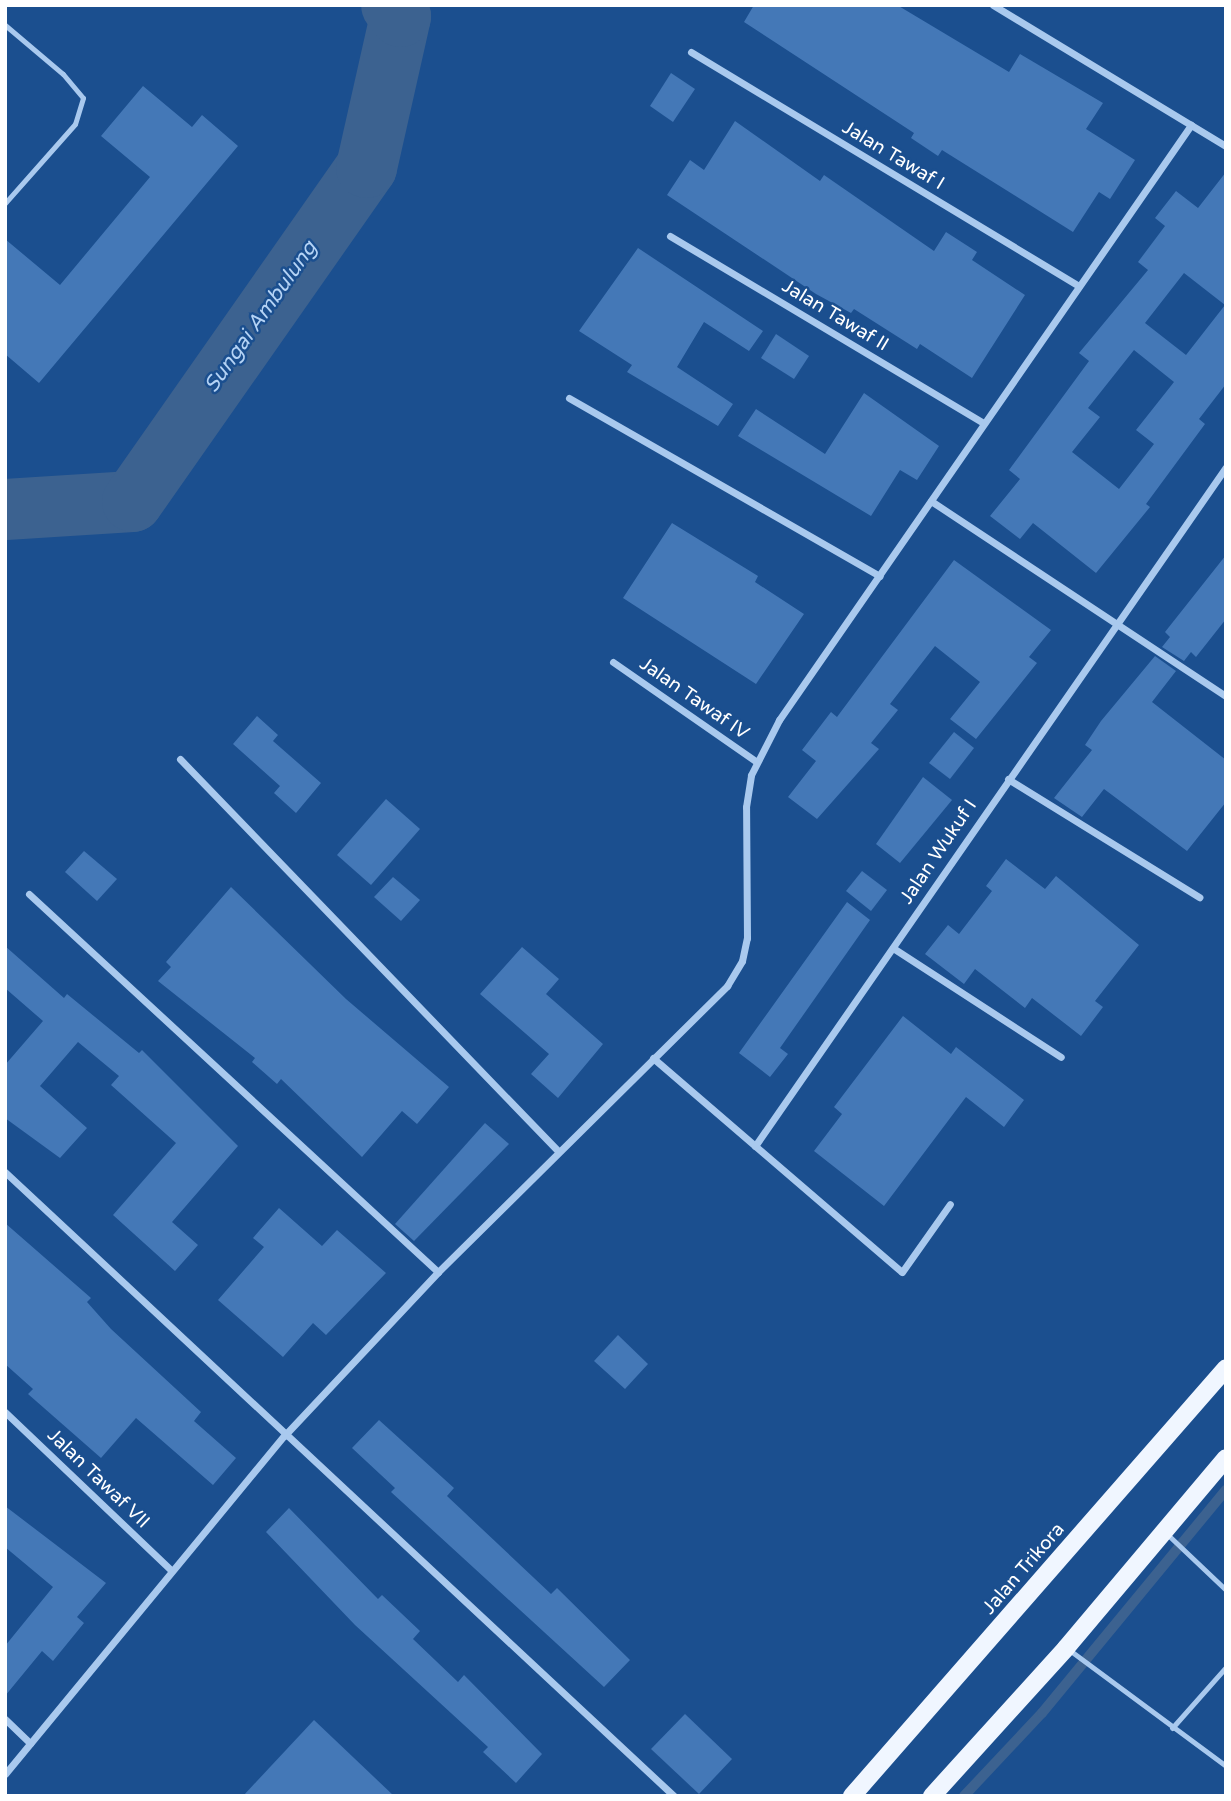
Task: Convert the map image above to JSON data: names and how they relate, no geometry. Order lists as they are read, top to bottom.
{
  "streets": {
    "main road": ["Jalan Trikora"],
    "street": [
      "Jalan Tawaf I",
      "Jalan Tawaf II",
      "Jalan Tawaf IV",
      "Jalan Wukuf I",
      "Jalan Tawaf VII"
    ]
  },
  "water": ["Sungai Ambulung"]
}
